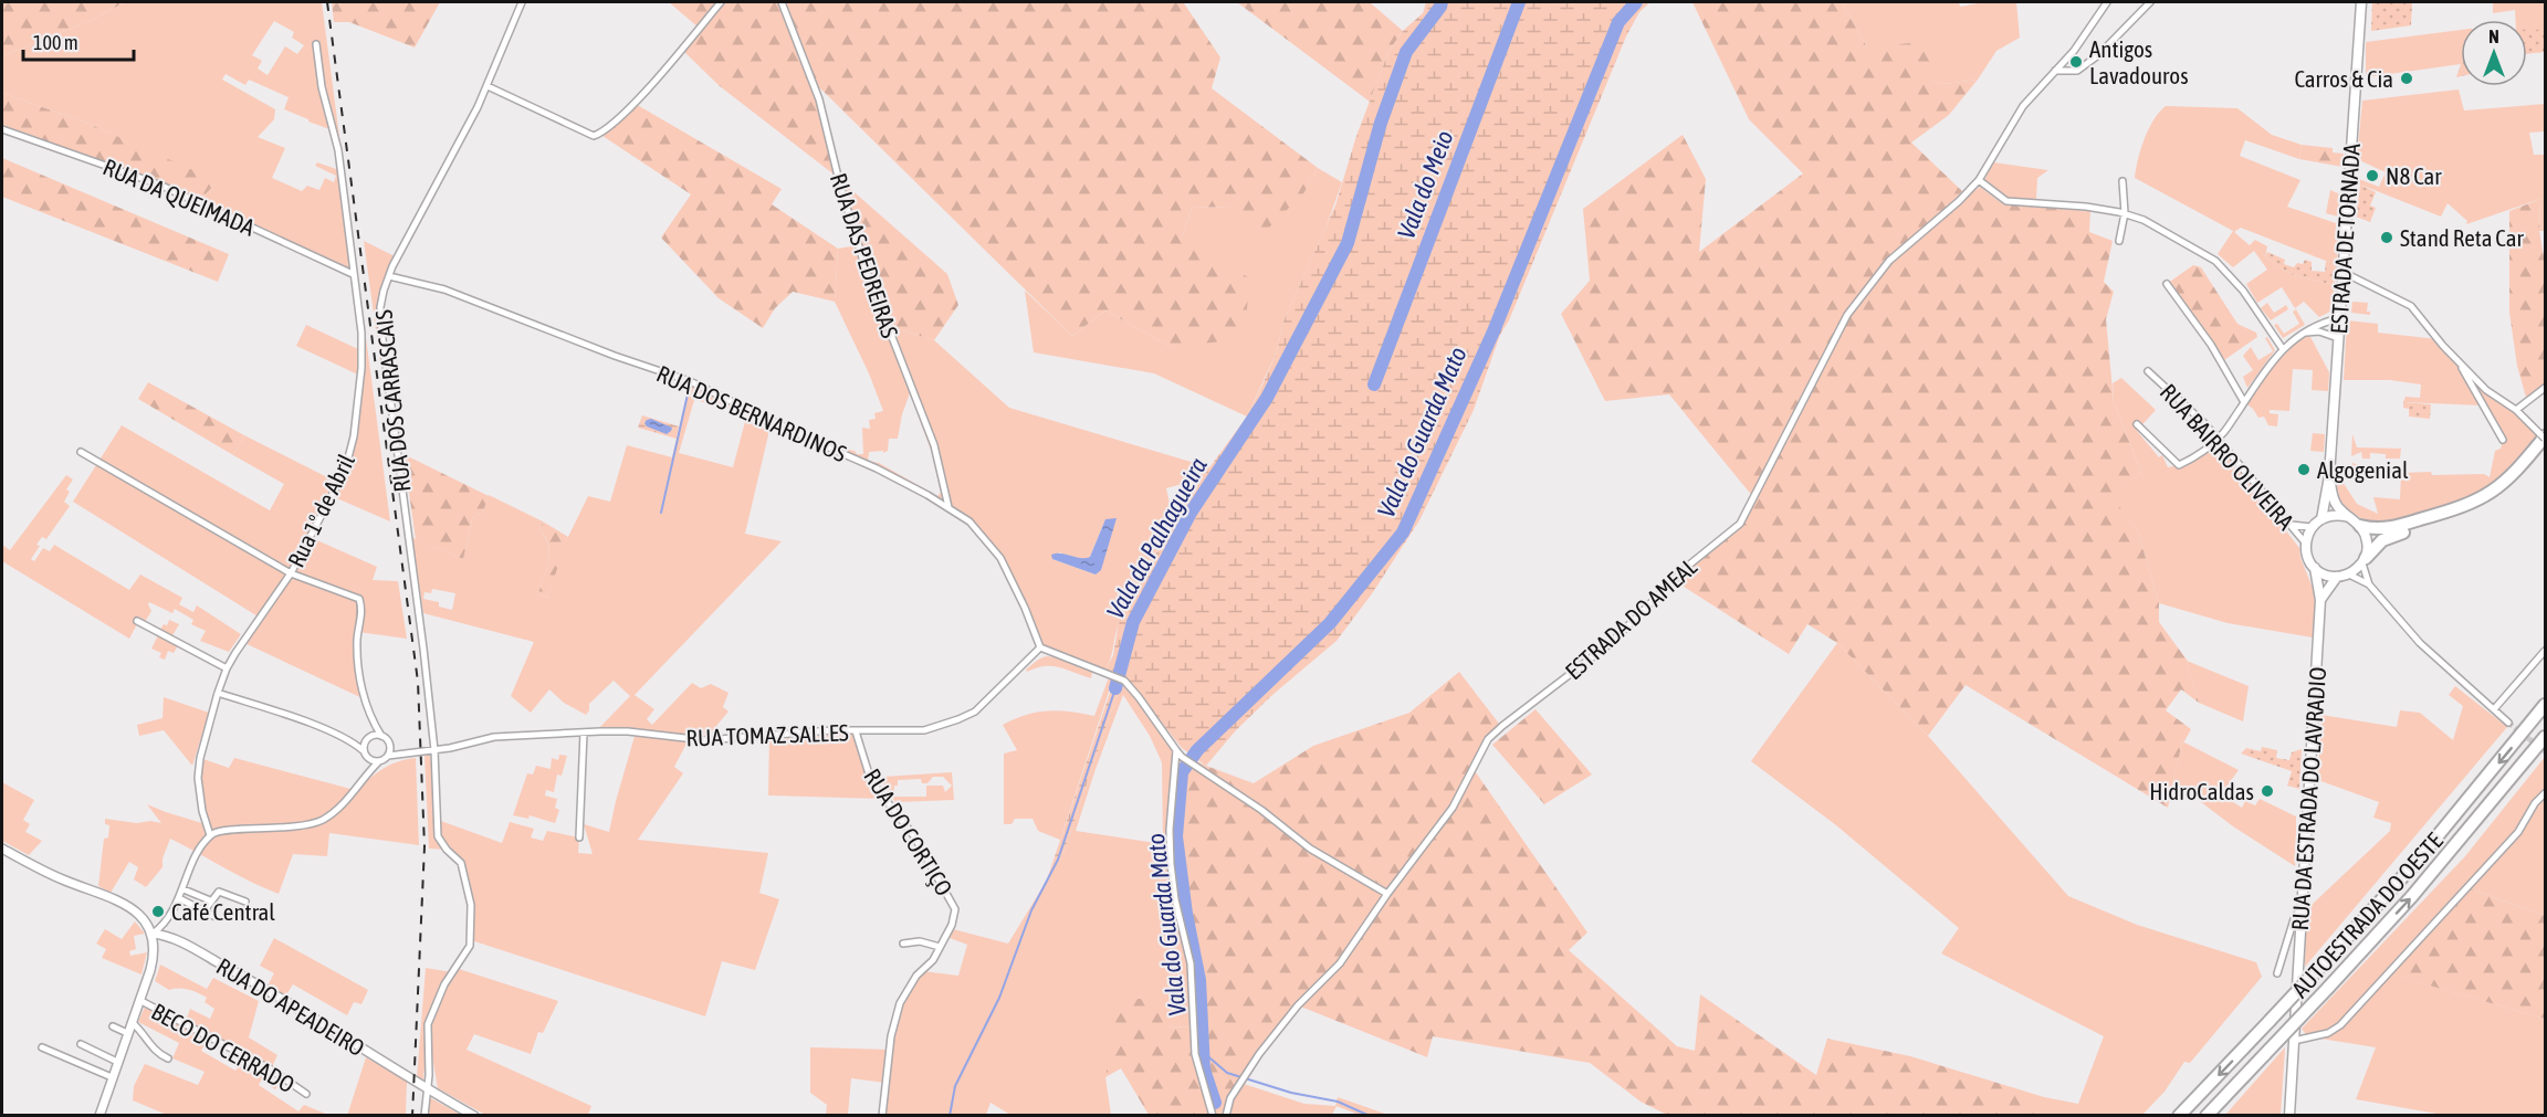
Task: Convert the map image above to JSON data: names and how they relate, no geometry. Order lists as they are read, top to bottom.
{
  "streets": {
    "highway": ["AUTOESTRADA DO OESTE"],
    "main road": ["ESTRADA DE TORNADA", "RUA DA ESTRADA DO LAVRADIO"],
    "street": [
      "RUA DA QUEIMADA",
      "RUA DAS PEDREIRAS",
      "RUA DOS CARRASCAIS",
      "RUA DOS BERNARDINOS",
      "RUA BAIRRO OLIVEIRA",
      "Rua 1º de Abril",
      "ESTRADA DO AMEAL",
      "RUA TOMAZ SALLES",
      "RUA DO CORTIÇO",
      "RUA DO APEADEIRO",
      "BECO DO CERRADO"
    ]
  },
  "crossings": [
    ["RUA DA QUEIMADA", "Rua 1º de Abril"],
    ["ESTRADA DE TORNADA", "RUA BAIRRO OLIVEIRA"],
    ["ESTRADA DE TORNADA", "RUA DA ESTRADA DO LAVRADIO"],
    ["RUA DAS PEDREIRAS", "RUA DOS BERNARDINOS"],
    ["RUA DOS CARRASCAIS", "RUA DOS BERNARDINOS"],
    ["RUA DOS CARRASCAIS", "RUA TOMAZ SALLES"],
    ["RUA DOS CARRASCAIS", "RUA DO APEADEIRO"],
    ["RUA DOS BERNARDINOS", "RUA TOMAZ SALLES"],
    ["RUA BAIRRO OLIVEIRA", "RUA DA ESTRADA DO LAVRADIO"],
    ["RUA TOMAZ SALLES", "RUA DO CORTIÇO"]
  ],
  "water": ["Vala do Meio", "Vala do Guarda Mato", "Vala da Palhagueira"],
  "places": [
    "Antigos Lavadouros",
    "Carros & Cia",
    "N8 Car",
    "Stand Reta Car",
    "Algogenial",
    "HidroCaldas",
    "Café Central"
  ],
  "scale_bar": "100 m",
  "north": "top"
}
